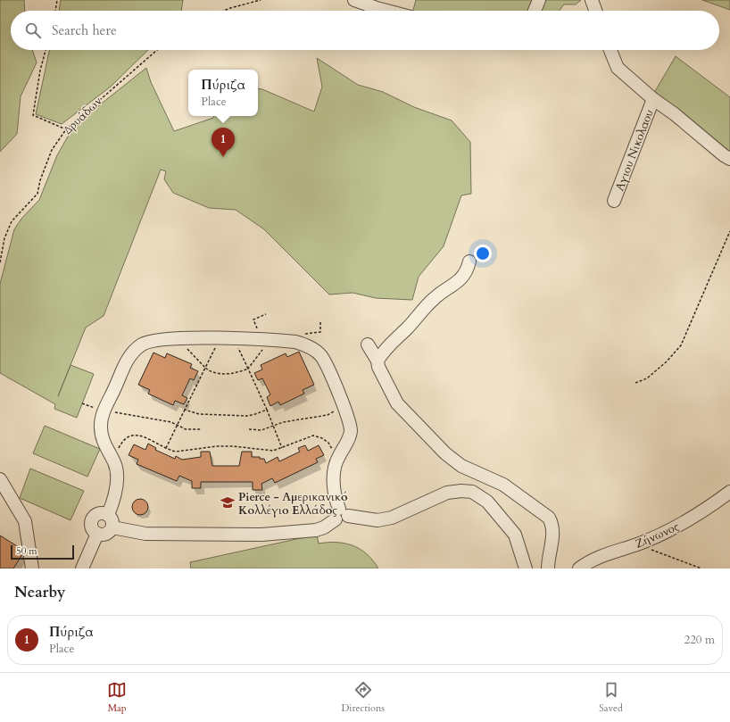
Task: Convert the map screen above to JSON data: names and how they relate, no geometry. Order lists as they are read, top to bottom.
{
  "streets": {
    "street": ["Αγιου Νικολαου", "Ζήνωνος"],
    "path": ["Δρυάδων"]
  },
  "places": {
    "school or university": ["Pierce - Αμερικανικό Κολλέγιο Ελλάδος"]
  },
  "scale_bar": "50 m",
  "page": {
    "search": "Search here",
    "popup": ["Πύριζα", "Place"],
    "pins": "1",
    "scale": "50 m",
    "heading": "Nearby",
    "list": [
      {
        "mark": "1",
        "name": "Πύριζα",
        "note": "Place",
        "value": "220 m"
      }
    ],
    "nav": ["Map", "Directions", "Saved"]
  }
}
